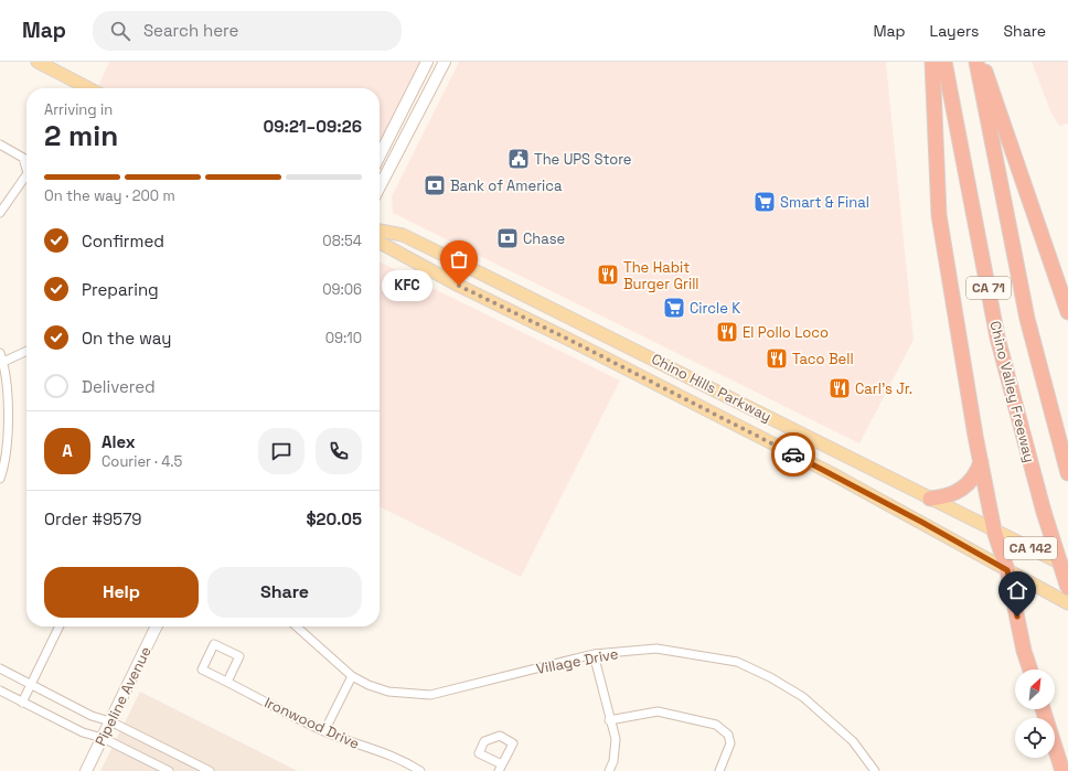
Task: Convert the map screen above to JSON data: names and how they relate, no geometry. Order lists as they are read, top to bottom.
{
  "streets": {
    "highway": ["CA 71", "Chino Valley Freeway"],
    "main road": ["Chino Hills Parkway", "CA 142", "Pipeline Avenue"],
    "street": ["Village Drive", "Ironwood Drive"]
  },
  "places": {
    "public building": ["The UPS Store"],
    "bank": ["Bank of America", "Chase"],
    "supermarket": ["Smart & Final", "Circle K"],
    "restaurant": [
      "The Habit Burger Grill",
      "El Pollo Loco",
      "Taco Bell",
      "Carl's Jr."
    ],
    "other": ["KFC"]
  },
  "north": "top right",
  "page": {
    "header": "Map",
    "search": "Search here",
    "nav": ["Map", "Layers", "Share"],
    "heading": ["2 min", "Arriving in", "09:21–09:26"],
    "panel": [
      "Alex",
      "Courier · 4.5",
      "Order #9579",
      "$20.05"
    ],
    "bar": "On the way · 200 m",
    "list": [
      ["Confirmed", "08:54"],
      ["Preparing", "09:06"],
      ["On the way", "09:10"],
      "Delivered"
    ],
    "bubble": "KFC",
    "round": "A",
    "buttons": ["Help", "Share"]
  }
}
